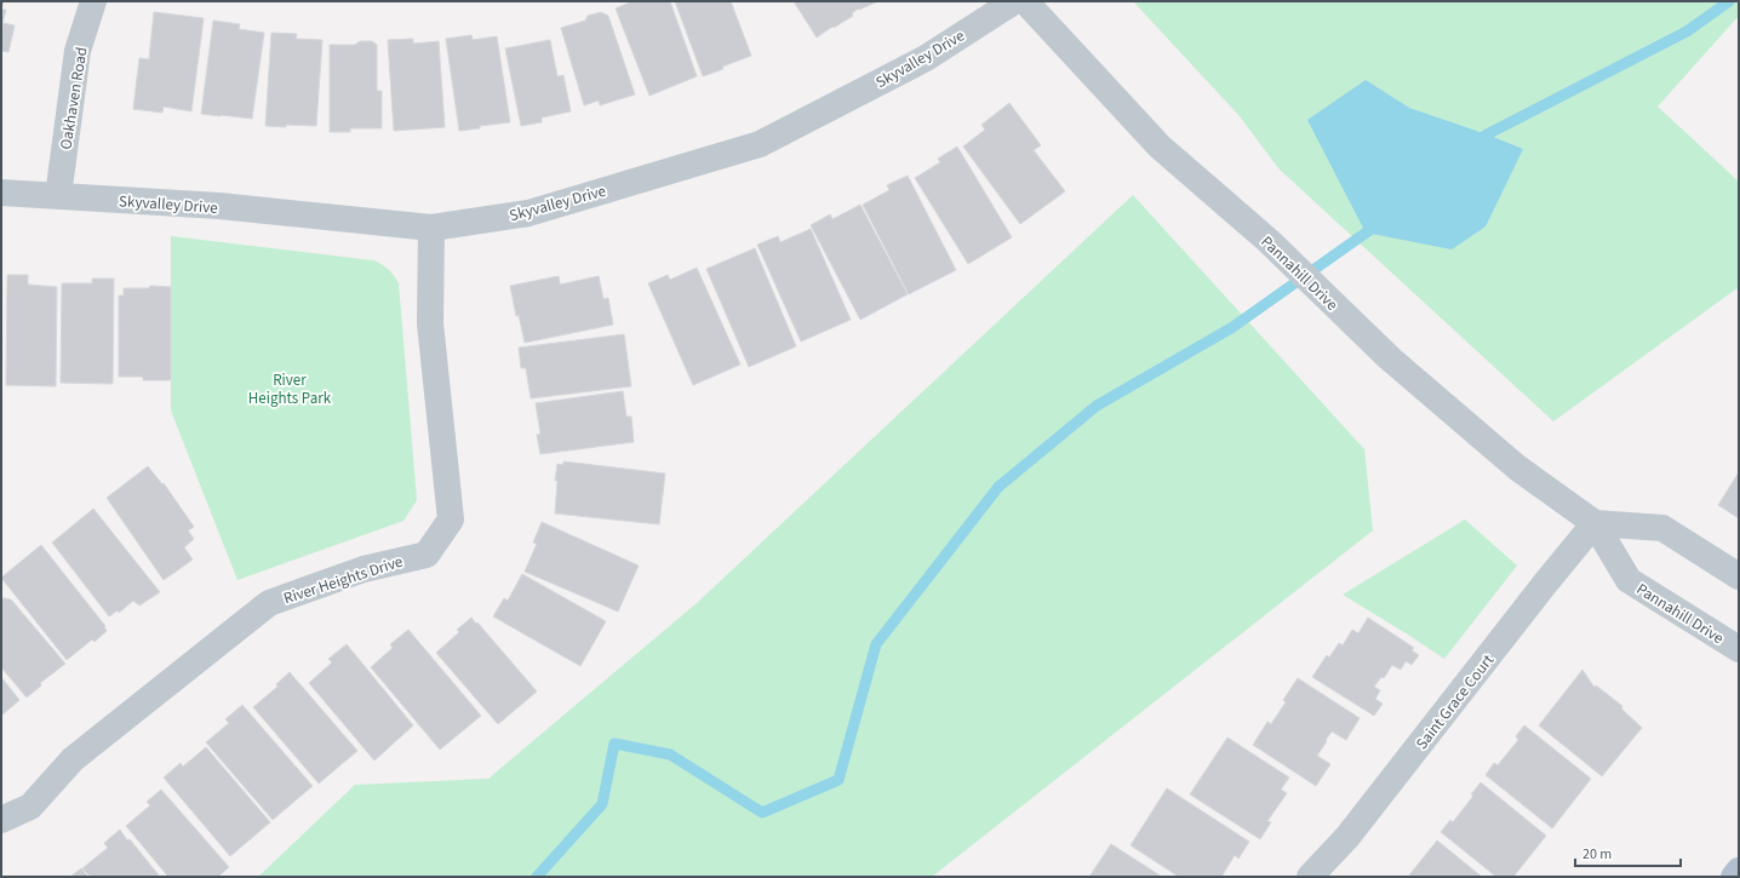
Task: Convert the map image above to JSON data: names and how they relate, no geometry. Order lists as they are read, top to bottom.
{
  "streets": {
    "street": [
      "Skyvalley Drive",
      "Oakhaven Road",
      "Pannahill Drive",
      "River Heights Drive",
      "Saint Grace Court"
    ]
  },
  "crossings": [
    ["Skyvalley Drive", "Oakhaven Road"],
    ["Skyvalley Drive", "River Heights Drive"],
    ["Pannahill Drive", "Saint Grace Court"]
  ],
  "parks": ["River Heights Park"],
  "scale_bar": "20 m"
}
